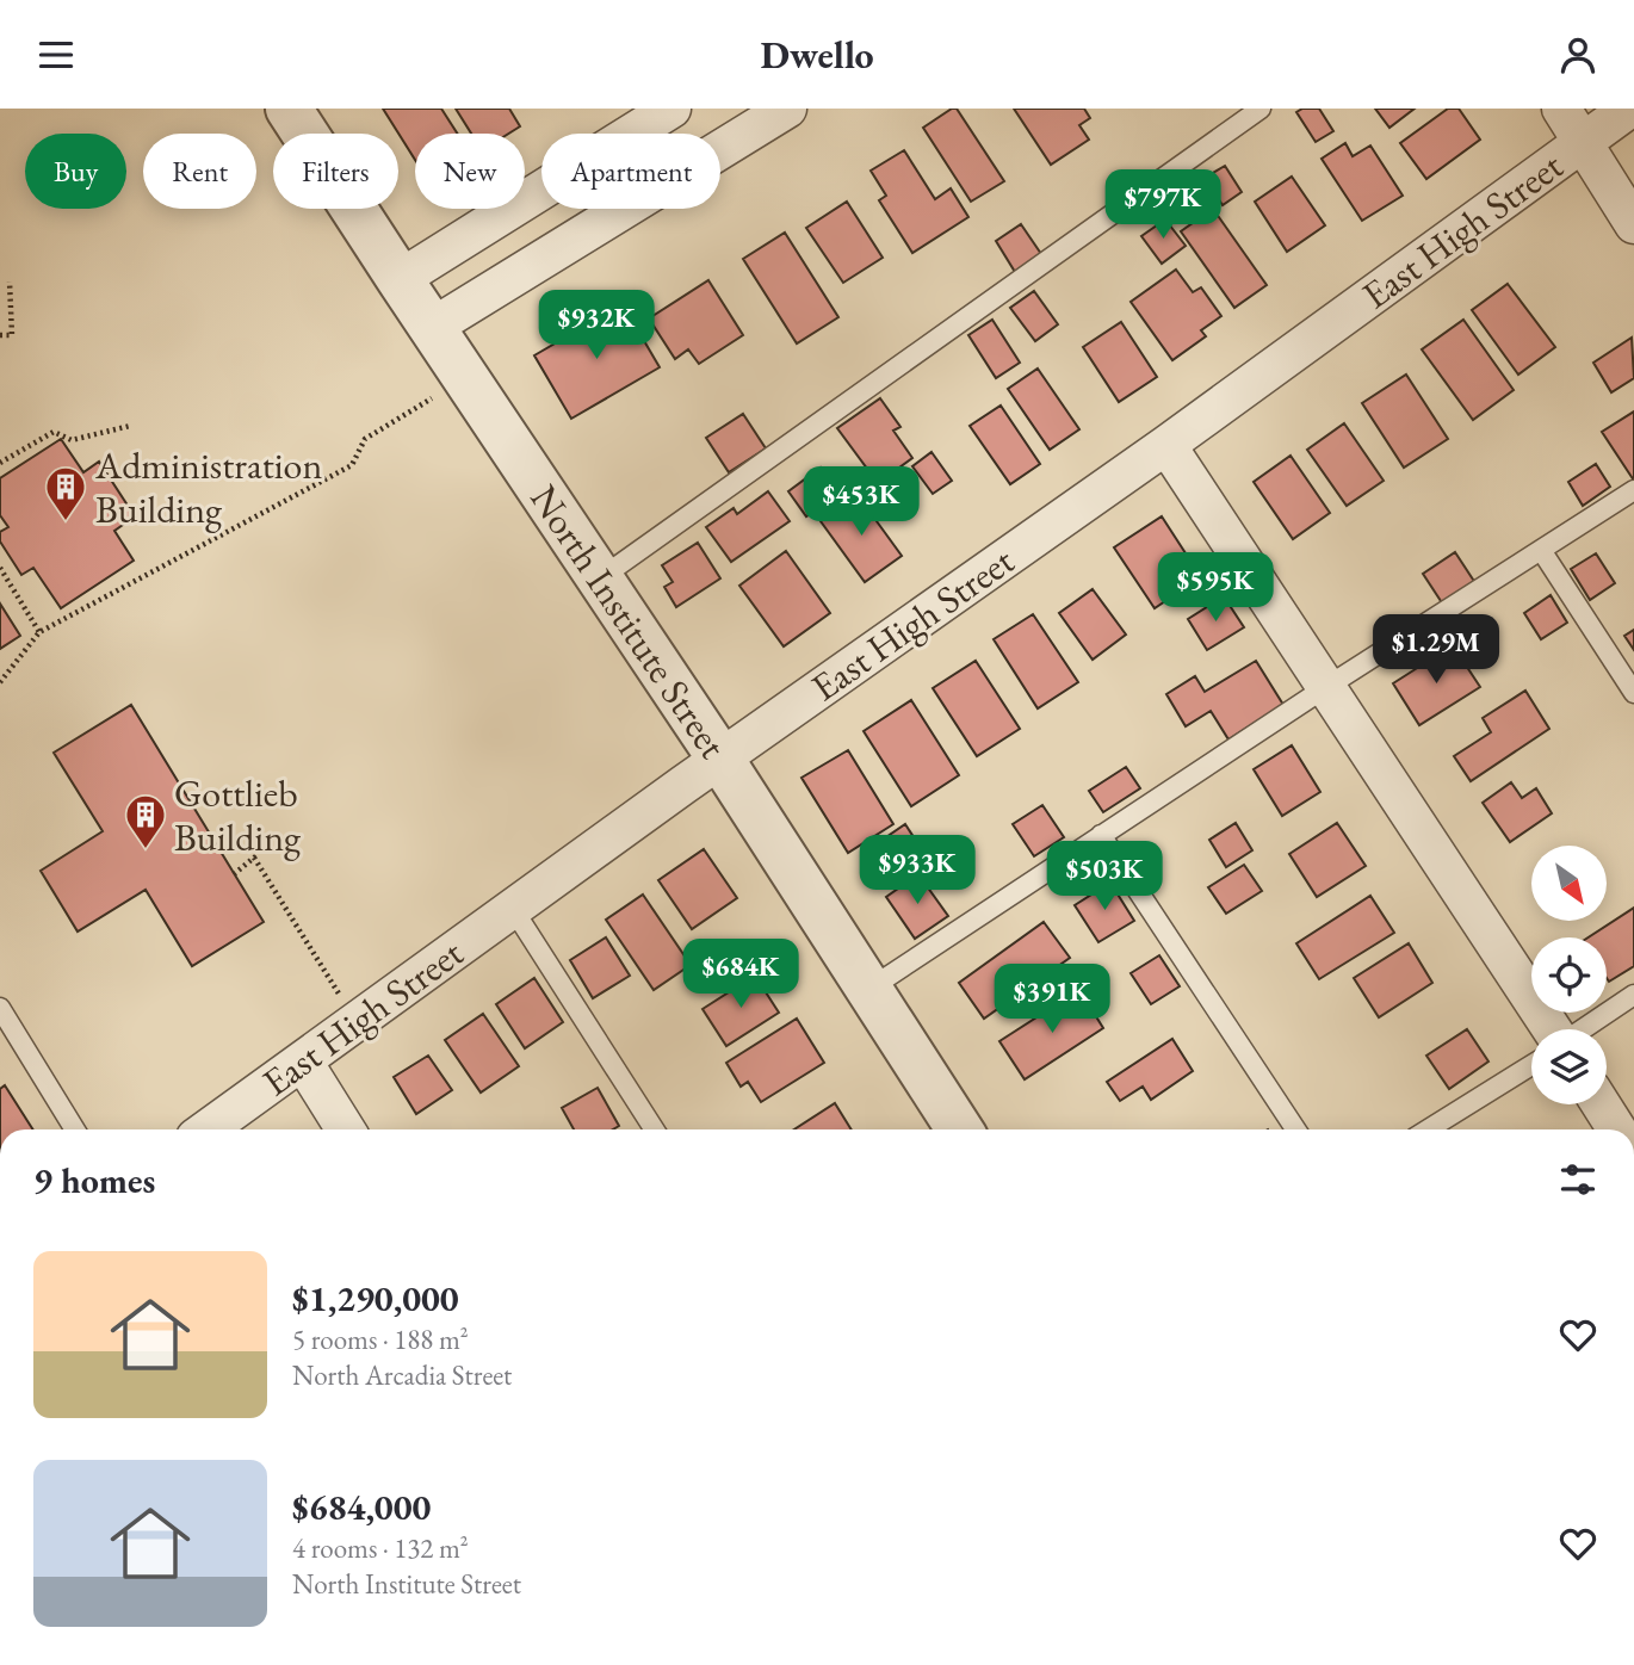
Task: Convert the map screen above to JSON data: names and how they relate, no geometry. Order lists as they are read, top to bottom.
{
  "streets": {
    "street": ["East High Street", "North Institute Street"]
  },
  "crossings": [
    ["East High Street", "North Institute Street"]
  ],
  "places": {
    "building": ["Administration Building", "Gottlieb Building"]
  },
  "north": "bottom right",
  "page": {
    "header": "Dwello",
    "chip": [
      "Buy",
      "Rent",
      "Filters",
      "New",
      "Apartment"
    ],
    "price": [
      "$797K",
      "$932K",
      "$453K",
      "$595K",
      "$1.29M",
      "$933K",
      "$503K",
      "$684K",
      "$391K"
    ],
    "heading": "9 homes",
    "list": [
      {
        "name": "$1,290,000",
        "note": "5 rooms · 188 m² · North Arcadia Street"
      },
      {
        "name": "$684,000",
        "note": "4 rooms · 132 m² · North Institute Street"
      }
    ]
  }
}
